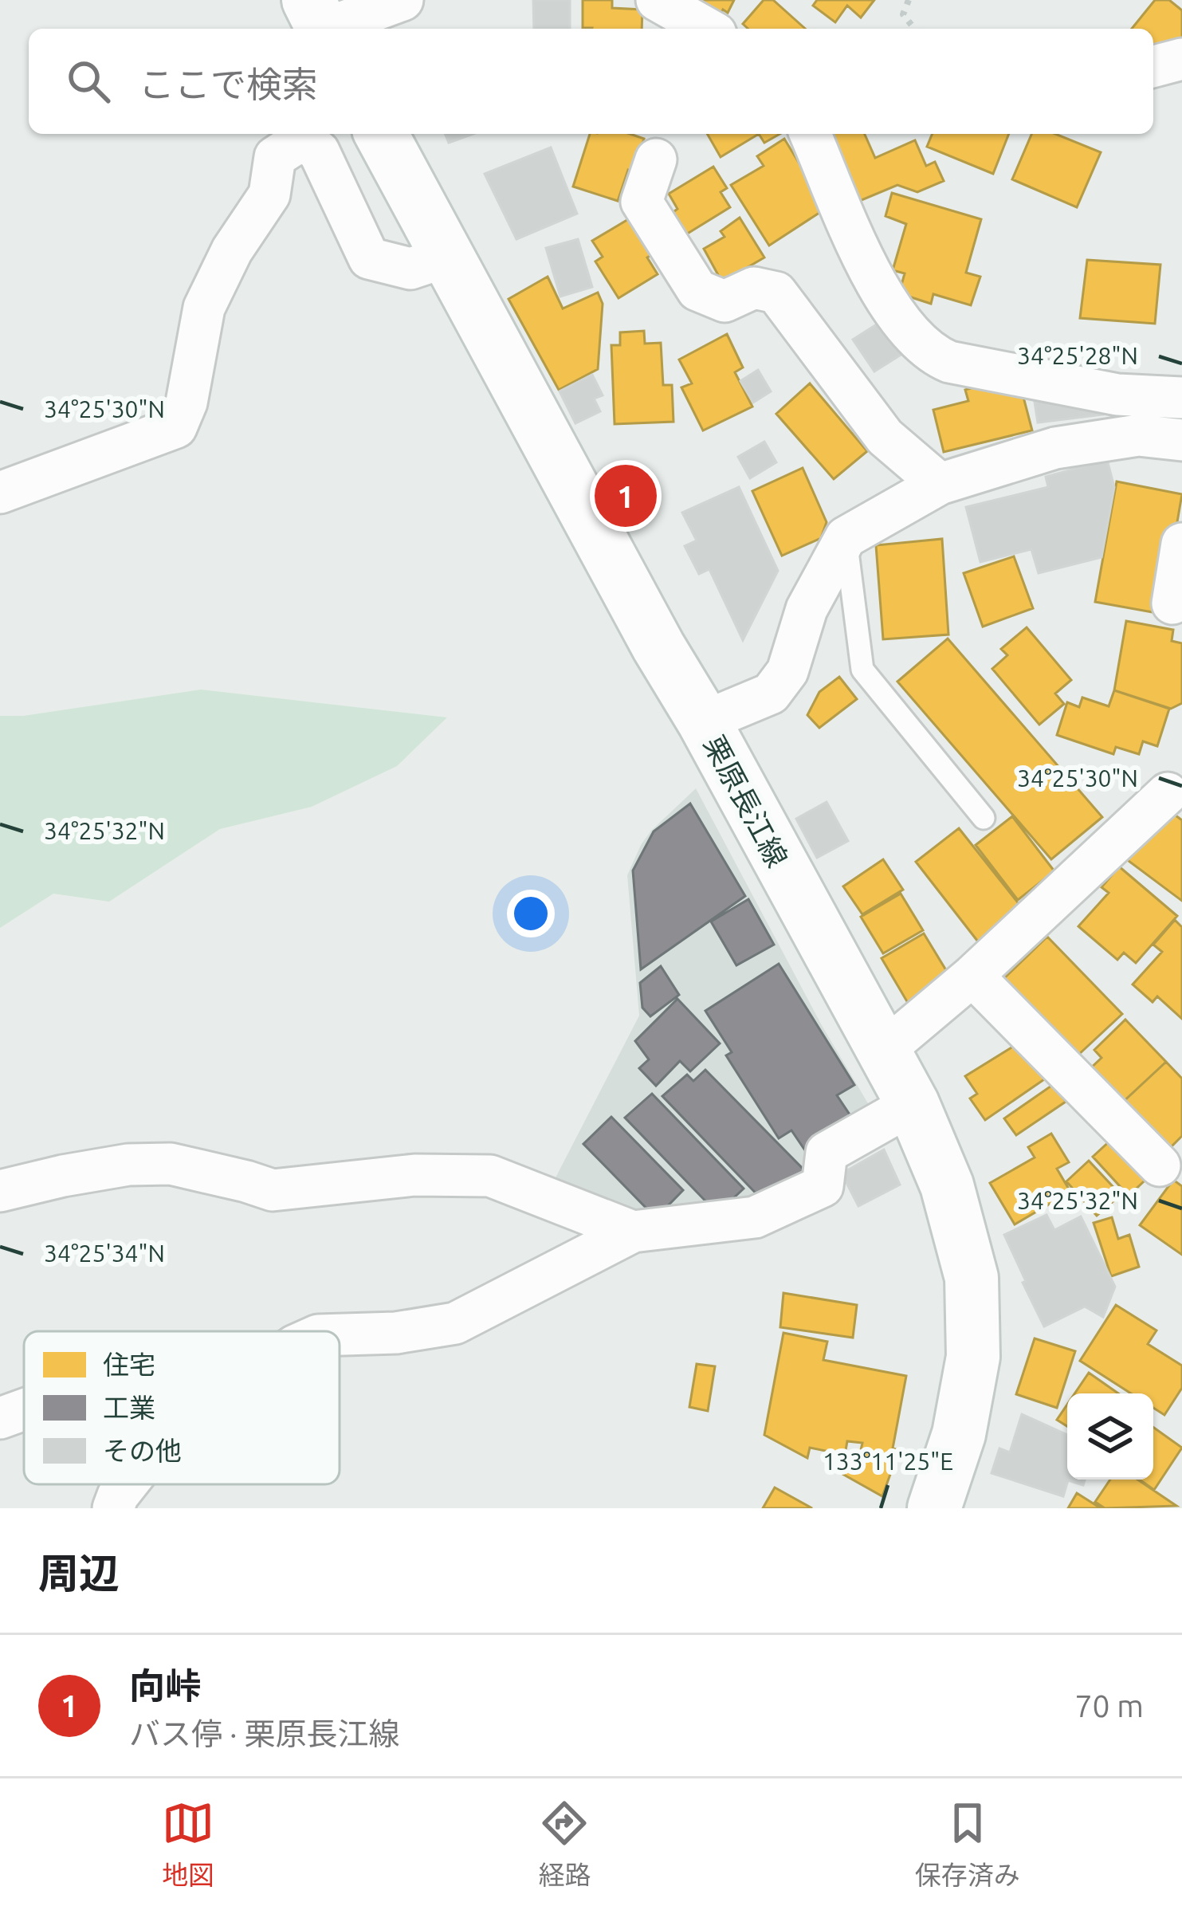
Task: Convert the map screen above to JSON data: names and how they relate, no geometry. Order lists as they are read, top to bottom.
{
  "streets": {
    "main road": ["栗原長江線"]
  },
  "legend": ["住宅", "工業", "その他"],
  "page": {
    "search": "ここで検索",
    "pins": "1",
    "heading": "周辺",
    "list": [
      {
        "mark": "1",
        "name": "向峠",
        "note": "バス停 · 栗原長江線",
        "value": "70 m"
      }
    ],
    "nav": ["地図", "経路", "保存済み"]
  },
  "coordinates": [
    "34°25'28\"N",
    "34°25'30\"N",
    "34°25'32\"N",
    "34°25'34\"N",
    "133°11'25\"E"
  ]
}
